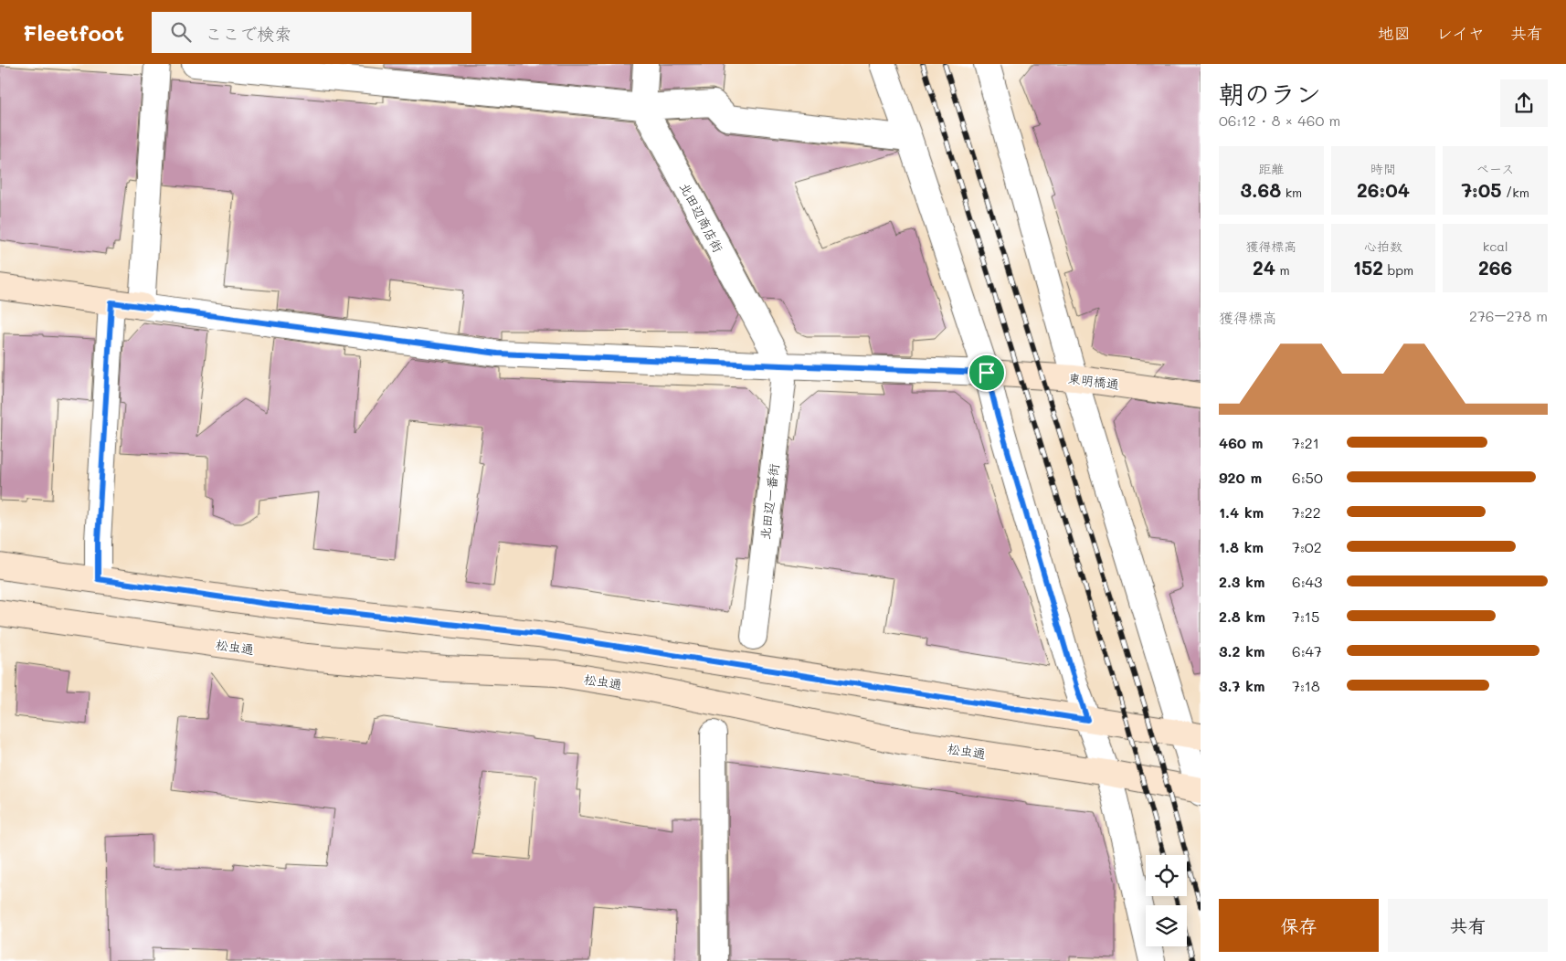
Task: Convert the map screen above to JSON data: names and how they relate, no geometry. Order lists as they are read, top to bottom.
{
  "streets": {
    "street": [
      "北田辺商店街",
      "東明橋通",
      "北田辺一番街",
      "松虫通"
    ]
  },
  "crossings": [
    ["北田辺商店街", "北田辺一番街"]
  ],
  "page": {
    "header": "Fleetfoot",
    "search": "ここで検索",
    "nav": ["地図", "レイヤ", "共有"],
    "heading": ["朝のラン", "06:12 · 8 × 460 m"],
    "stats": [
      ["距離", "3.68 km"],
      ["時間", "26:04"],
      ["ペース", "7:05 /km"],
      ["獲得標高", "24 m"],
      ["心拍数", "152 bpm"],
      ["kcal", "266"]
    ],
    "chart": ["獲得標高", "276–278 m"],
    "list": [
      {
        "name": "460 m",
        "note": "7:21"
      },
      {
        "name": "920 m",
        "note": "6:50"
      },
      {
        "name": "1.4 km",
        "note": "7:22"
      },
      {
        "name": "1.8 km",
        "note": "7:02"
      },
      {
        "name": "2.3 km",
        "note": "6:43"
      },
      {
        "name": "2.8 km",
        "note": "7:15"
      },
      {
        "name": "3.2 km",
        "note": "6:47"
      },
      {
        "name": "3.7 km",
        "note": "7:18"
      }
    ],
    "buttons": ["保存", "共有"]
  }
}
